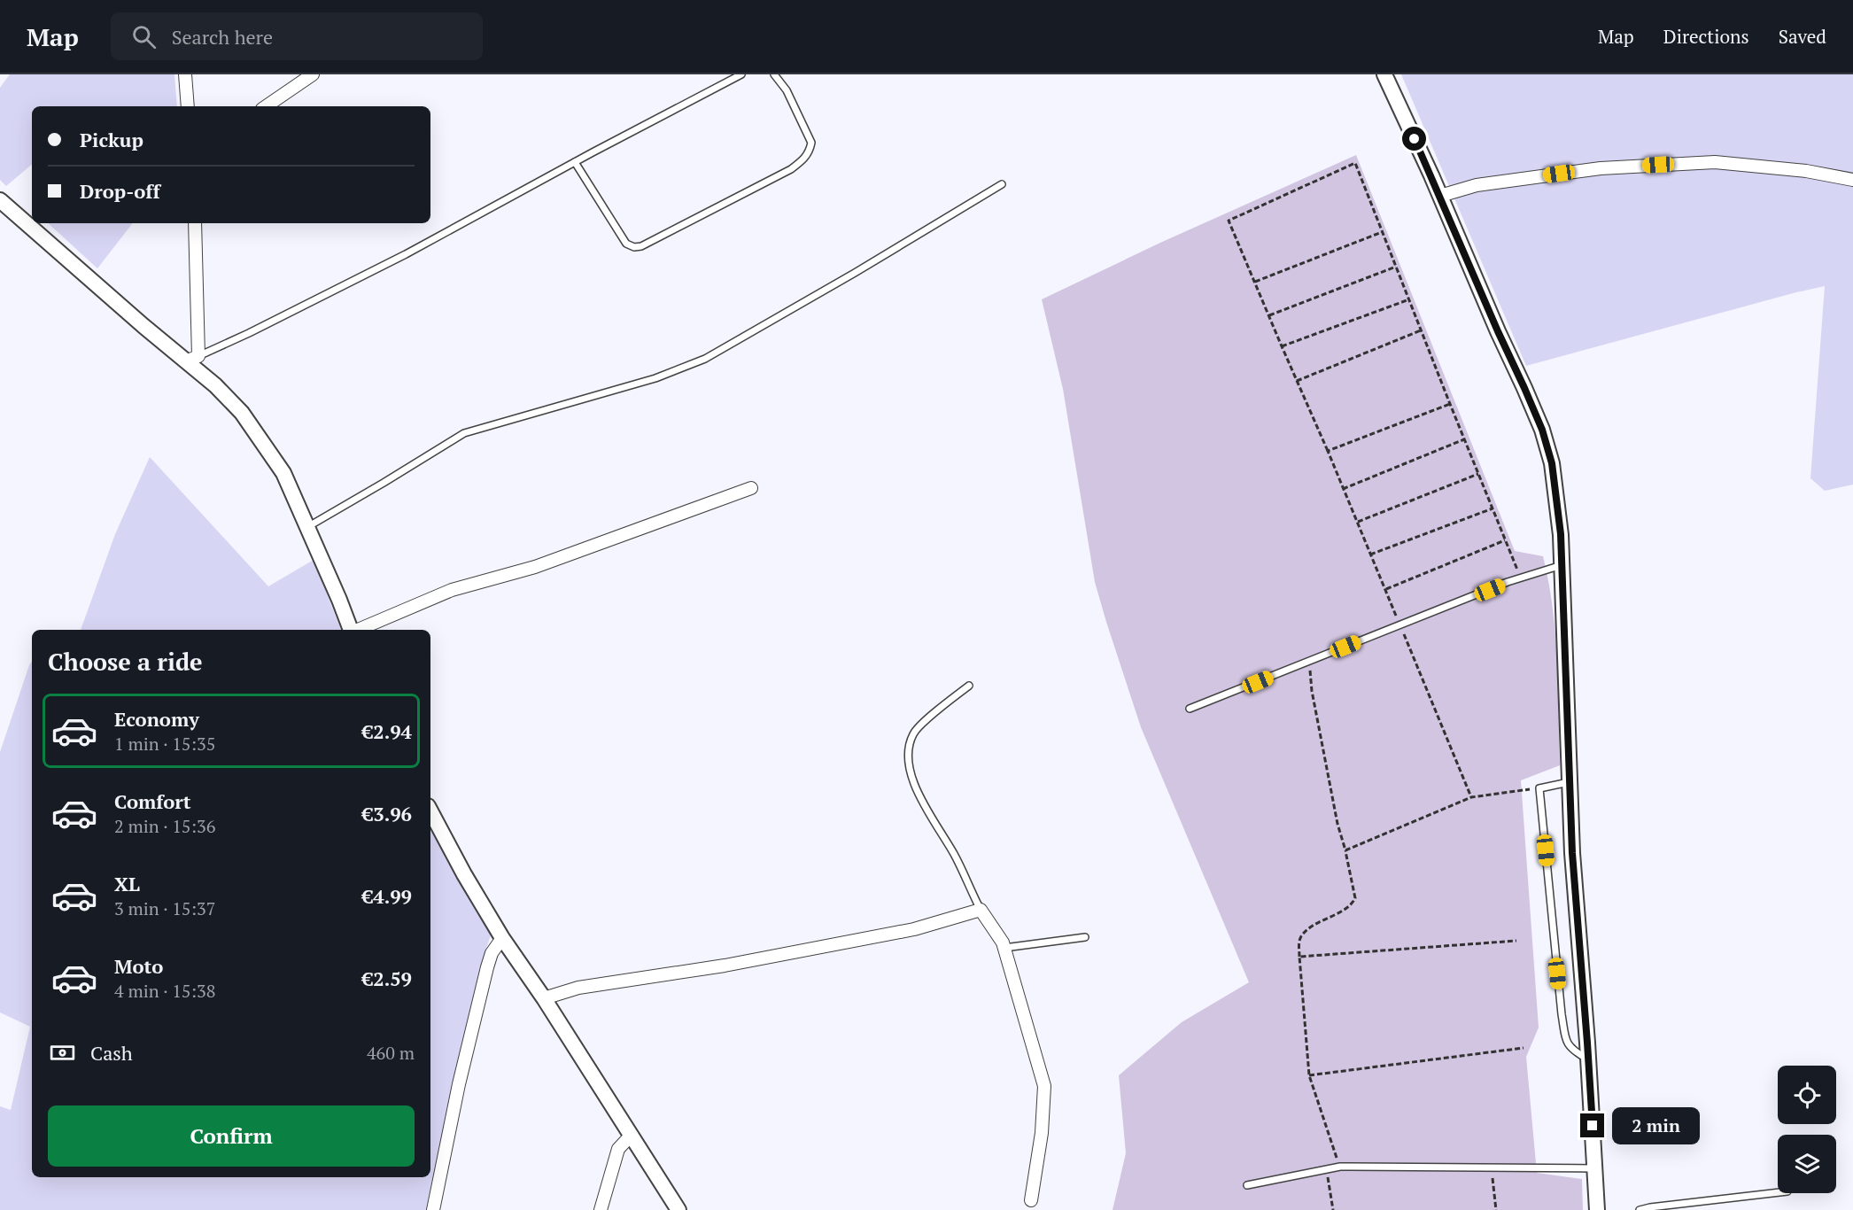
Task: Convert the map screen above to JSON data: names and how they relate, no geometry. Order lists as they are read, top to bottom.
{
  "page": {
    "header": "Map",
    "search": "Search here",
    "nav": ["Map", "Directions", "Saved"],
    "banner": ["Pickup", "Drop-off"],
    "heading": "Choose a ride",
    "list": [
      {
        "name": "Economy",
        "note": "1 min · 15:35",
        "value": "€2.94"
      },
      {
        "name": "Comfort",
        "note": "2 min · 15:36",
        "value": "€3.96"
      },
      {
        "name": "XL",
        "note": "3 min · 15:37",
        "value": "€4.99"
      },
      {
        "name": "Moto",
        "note": "4 min · 15:38",
        "value": "€2.59"
      }
    ],
    "pay": ["Cash", "460 m"],
    "buttons": "Confirm",
    "bubble": "2 min"
  }
}
